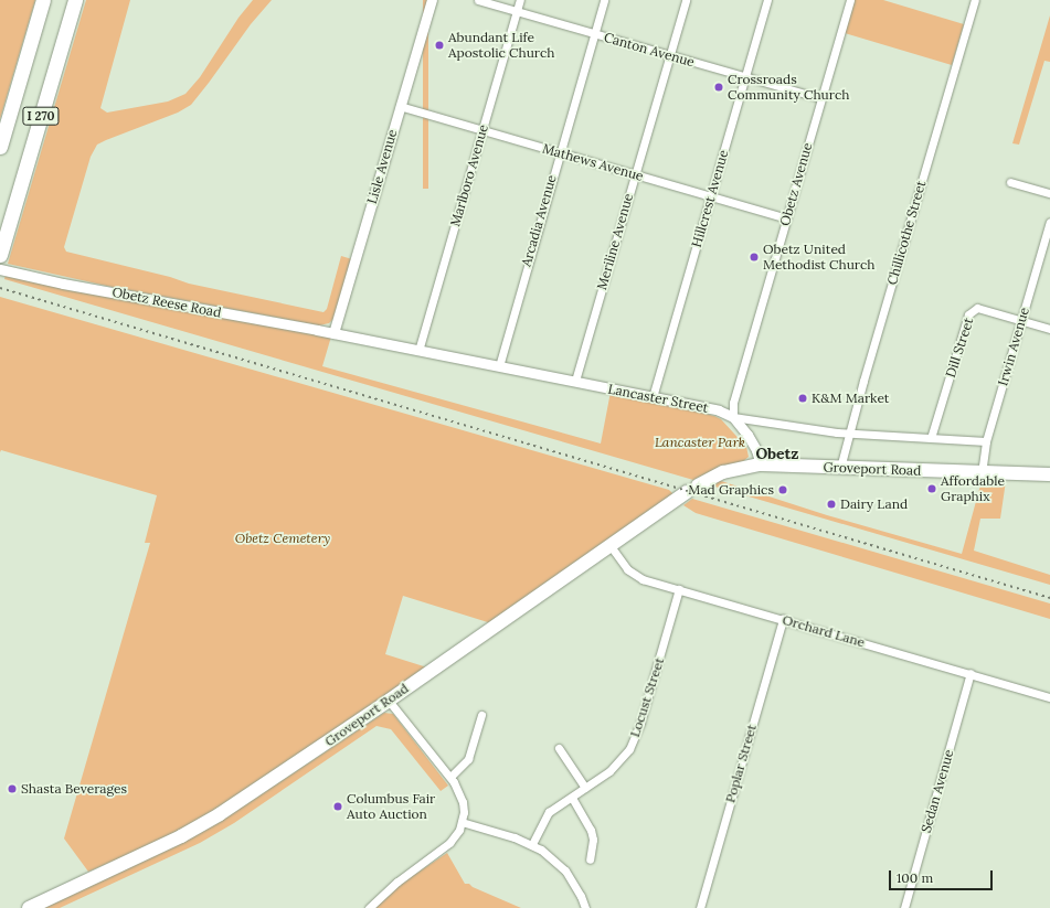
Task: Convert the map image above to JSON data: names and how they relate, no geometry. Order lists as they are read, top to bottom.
{
  "streets": {
    "highway": ["I 270"],
    "main road": ["Groveport Road"],
    "street": [
      "Canton Avenue",
      "Mathews Avenue",
      "Lisle Avenue",
      "Marlboro Avenue",
      "Obetz Avenue",
      "Hillcrest Avenue",
      "Arcadia Avenue",
      "Chillicothe Street",
      "Meriline Avenue",
      "Obetz Reese Road",
      "Irwin Avenue",
      "Dill Street",
      "Lancaster Street",
      "Orchard Lane",
      "Locust Street",
      "Poplar Street",
      "Sedan Avenue"
    ]
  },
  "crossings": [
    ["Canton Avenue", "Marlboro Avenue"],
    ["Canton Avenue", "Obetz Avenue"],
    ["Canton Avenue", "Hillcrest Avenue"],
    ["Canton Avenue", "Arcadia Avenue"],
    ["Canton Avenue", "Meriline Avenue"],
    ["Mathews Avenue", "Lisle Avenue"],
    ["Mathews Avenue", "Marlboro Avenue"],
    ["Mathews Avenue", "Obetz Avenue"],
    ["Mathews Avenue", "Hillcrest Avenue"],
    ["Mathews Avenue", "Arcadia Avenue"],
    ["Mathews Avenue", "Meriline Avenue"],
    ["Lisle Avenue", "Obetz Reese Road"],
    ["Lisle Avenue", "Lancaster Street"],
    ["Marlboro Avenue", "Lancaster Street"],
    ["Obetz Avenue", "Lancaster Street"],
    ["Hillcrest Avenue", "Lancaster Street"],
    ["Arcadia Avenue", "Lancaster Street"],
    ["Chillicothe Street", "Lancaster Street"],
    ["Chillicothe Street", "Groveport Road"],
    ["Meriline Avenue", "Lancaster Street"],
    ["Obetz Reese Road", "Lancaster Street"],
    ["Irwin Avenue", "Dill Street"],
    ["Irwin Avenue", "Lancaster Street"],
    ["Irwin Avenue", "Groveport Road"],
    ["Dill Street", "Lancaster Street"],
    ["Groveport Road", "Orchard Lane"],
    ["Orchard Lane", "Locust Street"],
    ["Orchard Lane", "Poplar Street"],
    ["Orchard Lane", "Sedan Avenue"]
  ],
  "districts": ["Obetz"],
  "parks": ["Lancaster Park", "Obetz Cemetery"],
  "places": [
    "Abundant Life Apostolic Church",
    "Crossroads Community Church",
    "Obetz United Methodist Church",
    "K&M Market",
    "Affordable Graphix",
    "Mad Graphics",
    "Dairy Land",
    "Shasta Beverages",
    "Columbus Fair Auto Auction"
  ],
  "scale_bar": "100 m"
}
